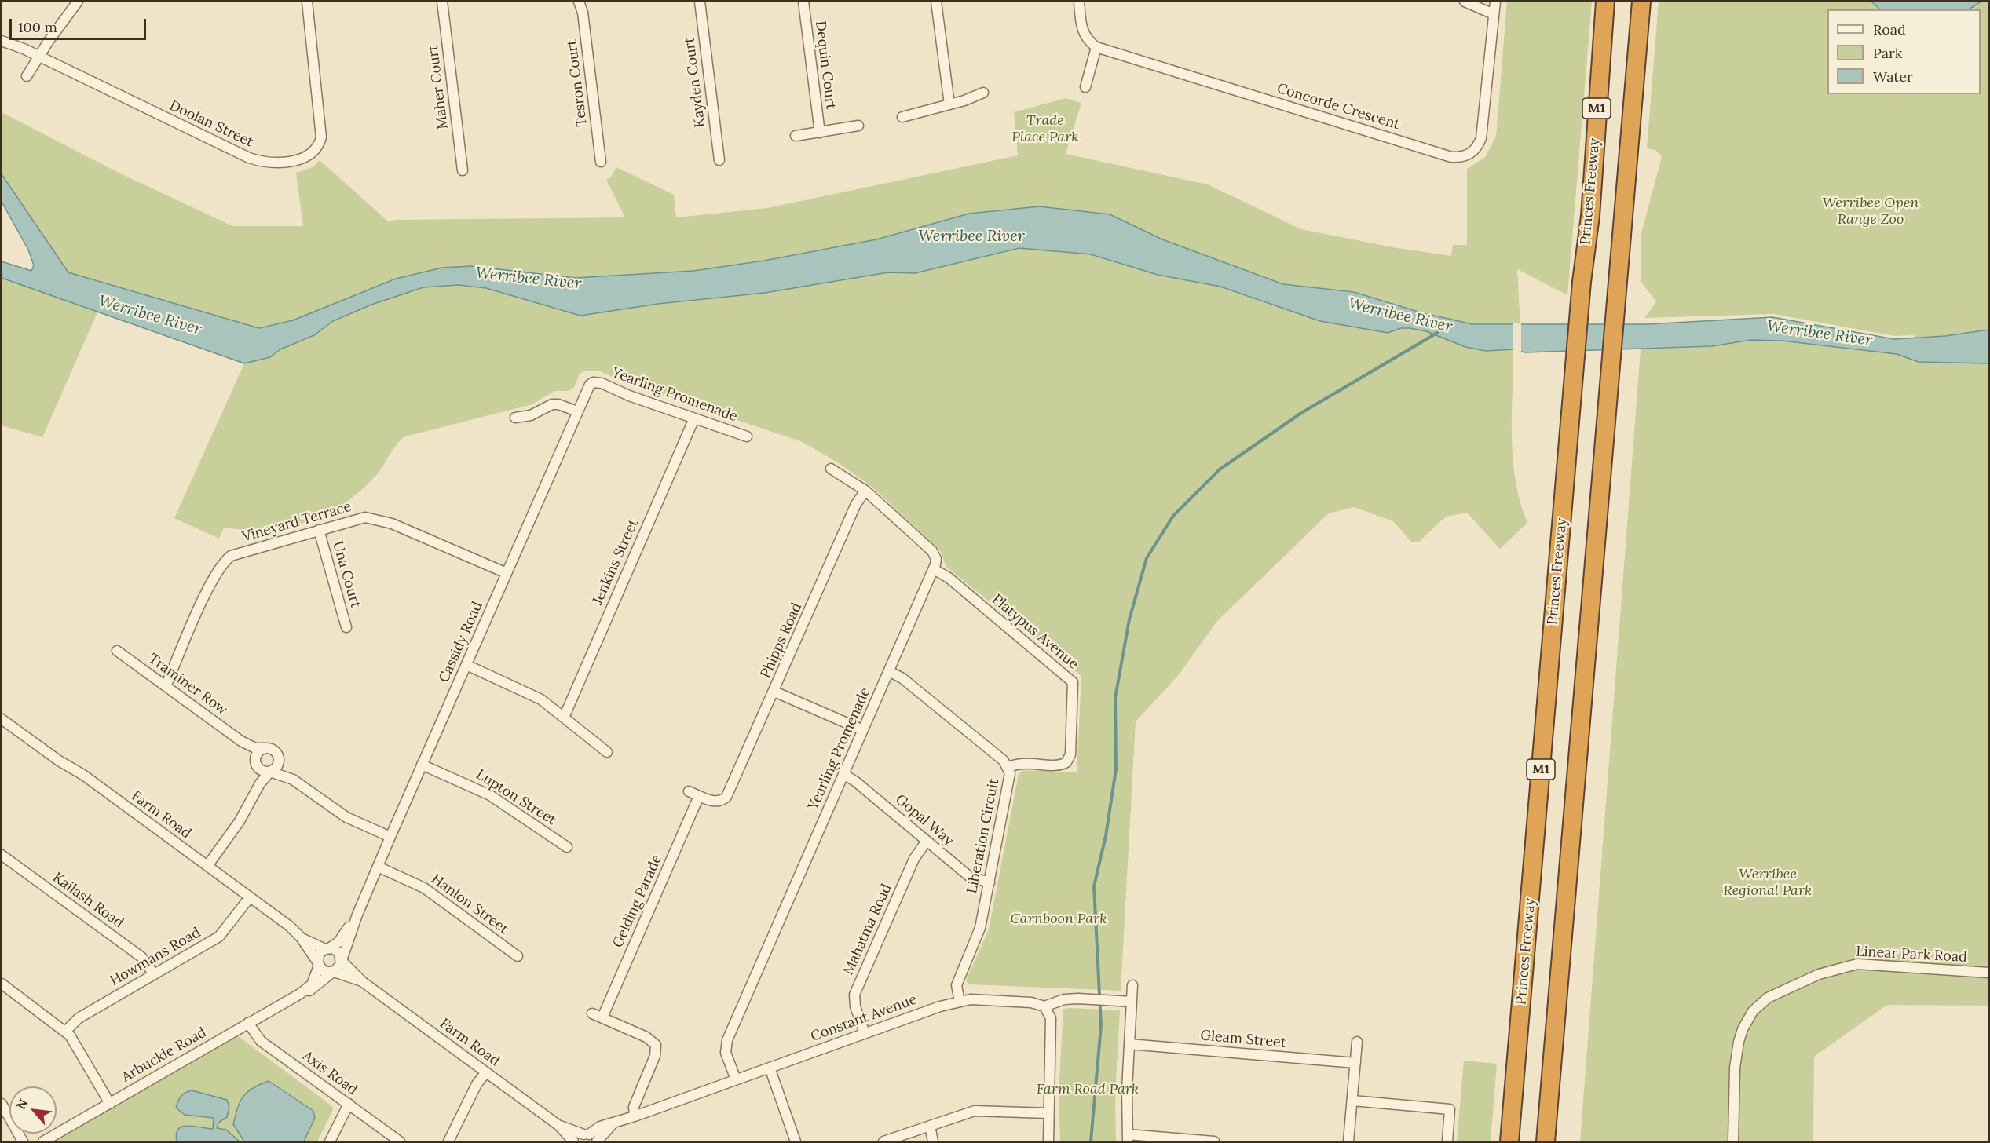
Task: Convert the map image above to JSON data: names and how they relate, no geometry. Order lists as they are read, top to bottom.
{
  "streets": {
    "highway": ["M1", "Princes Freeway"],
    "street": [
      "Dequin Court",
      "Kayden Court",
      "Tesron Court",
      "Maher Court",
      "Concorde Crescent",
      "Doolan Street",
      "Yearling Promenade",
      "Vineyard Terrace",
      "Jenkins Street",
      "Una Court",
      "Platypus Avenue",
      "Phipps Road",
      "Cassidy Road",
      "Traminer Row",
      "Lupton Street",
      "Farm Road",
      "Gopal Way",
      "Liberation Circuit",
      "Kailash Road",
      "Gelding Parade",
      "Hanlon Street",
      "Mahatma Road",
      "Linear Park Road",
      "Howmans Road",
      "Constant Avenue",
      "Gleam Street",
      "Arbuckle Road",
      "Axis Road"
    ]
  },
  "crossings": [
    ["Yearling Promenade", "Jenkins Street"],
    ["Yearling Promenade", "Platypus Avenue"],
    ["Yearling Promenade", "Cassidy Road"],
    ["Yearling Promenade", "Gopal Way"],
    ["Yearling Promenade", "Liberation Circuit"],
    ["Yearling Promenade", "Constant Avenue"],
    ["Vineyard Terrace", "Una Court"],
    ["Vineyard Terrace", "Cassidy Road"],
    ["Vineyard Terrace", "Traminer Row"],
    ["Platypus Avenue", "Liberation Circuit"],
    ["Phipps Road", "Gelding Parade"],
    ["Cassidy Road", "Lupton Street"],
    ["Cassidy Road", "Farm Road"],
    ["Cassidy Road", "Hanlon Street"],
    ["Cassidy Road", "Arbuckle Road"],
    ["Farm Road", "Howmans Road"],
    ["Farm Road", "Constant Avenue"],
    ["Farm Road", "Arbuckle Road"],
    ["Gopal Way", "Liberation Circuit"],
    ["Gopal Way", "Mahatma Road"],
    ["Liberation Circuit", "Constant Avenue"],
    ["Kailash Road", "Howmans Road"],
    ["Mahatma Road", "Constant Avenue"],
    ["Arbuckle Road", "Axis Road"]
  ],
  "water": ["Werribee River"],
  "parks": [
    "Trade Place Park",
    "Werribee Open Range Zoo",
    "Werribee Regional Park",
    "Carnboon Park",
    "Farm Road Park"
  ],
  "legend": ["Road", "Park", "Water"],
  "scale_bar": "100 m",
  "north": "top left"
}
